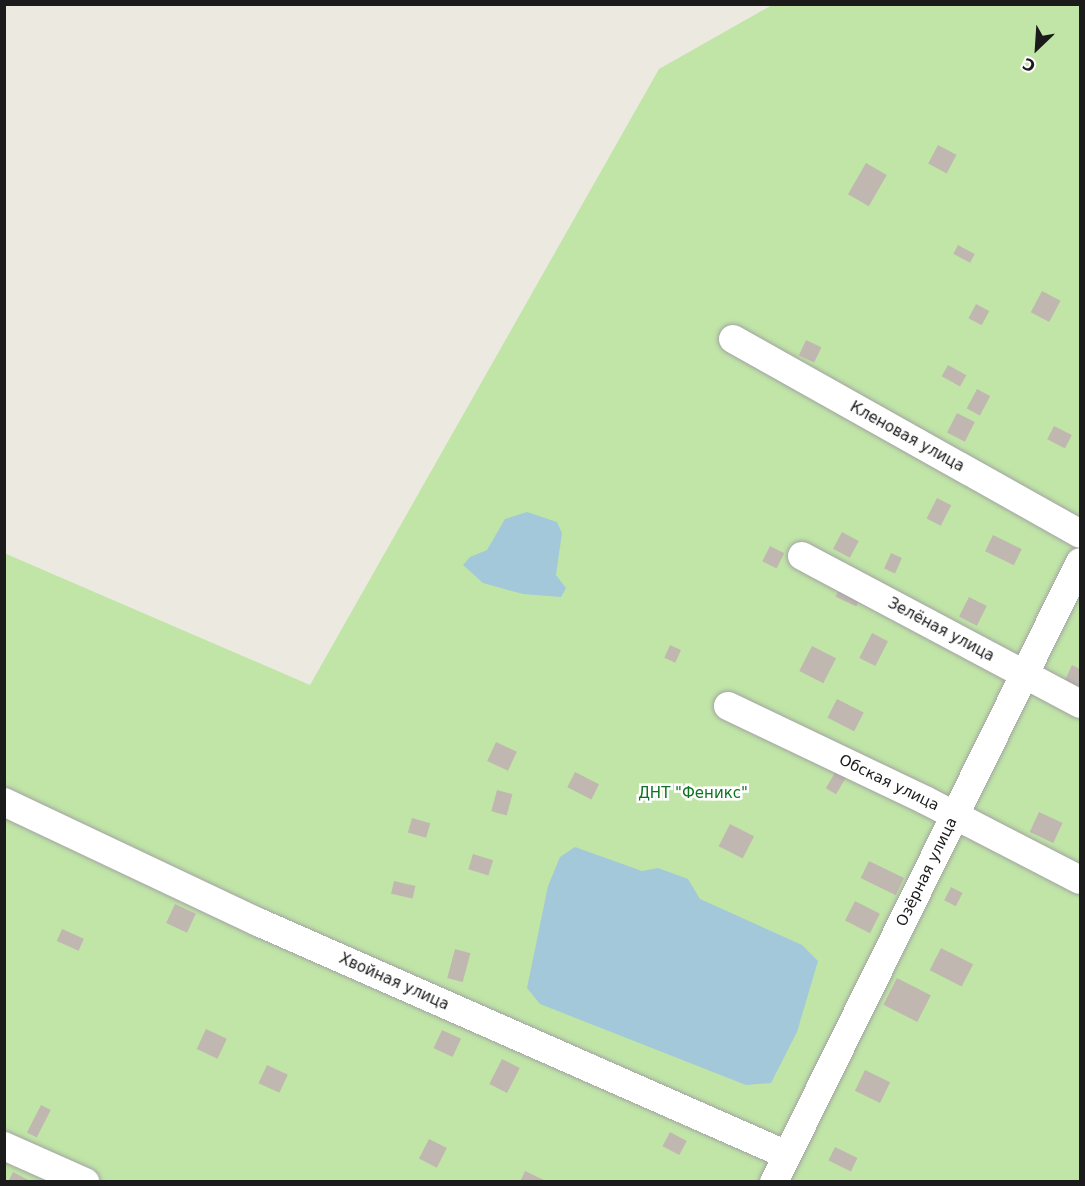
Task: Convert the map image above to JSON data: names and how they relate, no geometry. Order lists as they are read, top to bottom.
{
  "streets": {
    "street": [
      "Кленовая улица",
      "Зелёная улица",
      "Обская улица",
      "Озёрная улица",
      "Хвойная улица"
    ]
  },
  "crossings": [
    ["Зелёная улица", "Озёрная улица"],
    ["Обская улица", "Озёрная улица"],
    ["Озёрная улица", "Хвойная улица"]
  ],
  "parks": ["ДНТ \"Феникс\""],
  "north": "bottom left"
}
